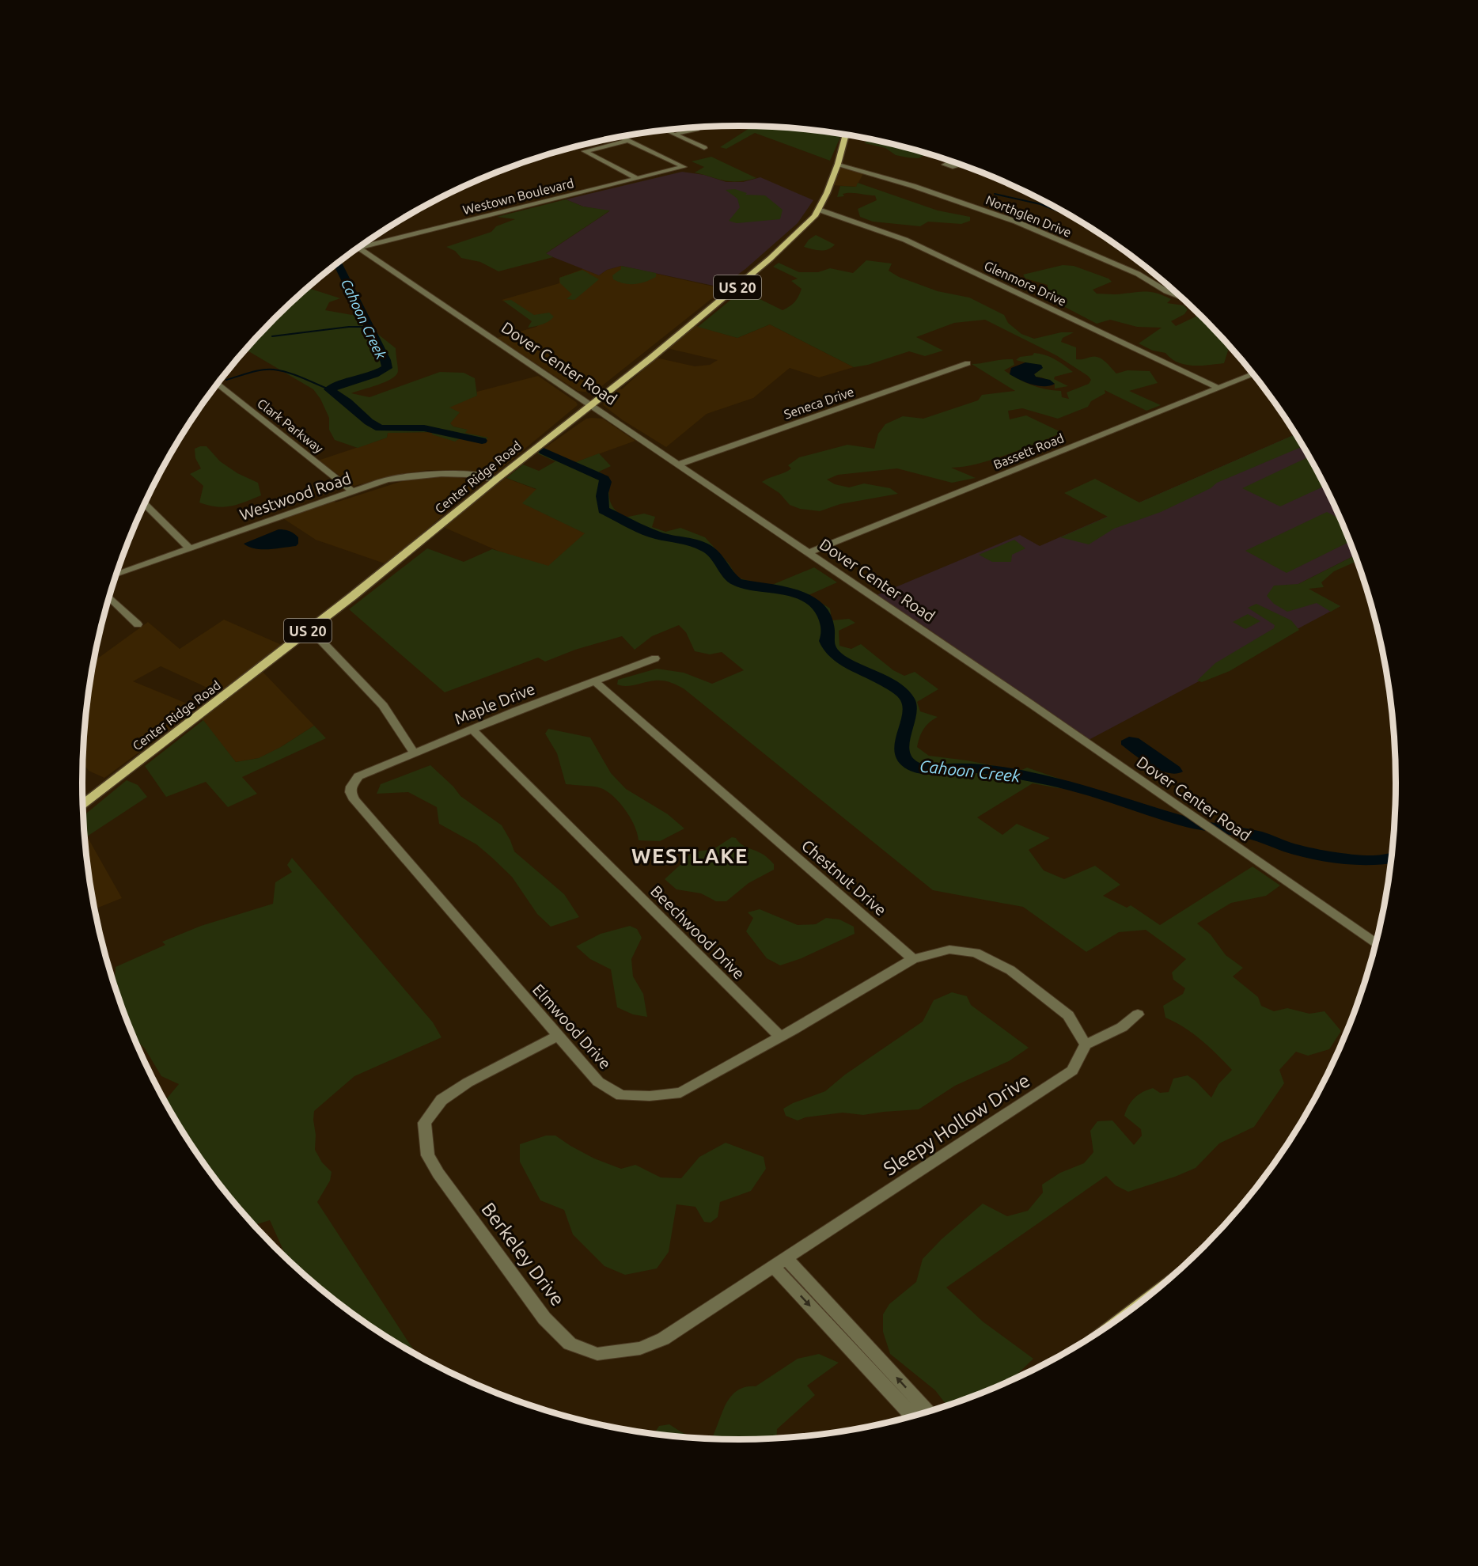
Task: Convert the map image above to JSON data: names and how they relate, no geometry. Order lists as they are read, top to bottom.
{
  "streets": {
    "main road": ["US 20", "Center Ridge Road"],
    "street": [
      "Westown Boulevard",
      "Northglen Drive",
      "Glenmore Drive",
      "Dover Center Road",
      "Seneca Drive",
      "Clark Parkway",
      "Bassett Road",
      "Westwood Road",
      "Maple Drive",
      "Chestnut Drive",
      "Beechwood Drive",
      "Elmwood Drive",
      "Sleepy Hollow Drive",
      "Berkeley Drive"
    ]
  },
  "crossings": [
    ["Northglen Drive", "Center Ridge Road"],
    ["Glenmore Drive", "Bassett Road"],
    ["Glenmore Drive", "Center Ridge Road"],
    ["Dover Center Road", "Seneca Drive"],
    ["Dover Center Road", "Bassett Road"],
    ["Dover Center Road", "Center Ridge Road"],
    ["Clark Parkway", "Westwood Road"],
    ["Center Ridge Road", "Westwood Road"],
    ["Maple Drive", "Chestnut Drive"],
    ["Maple Drive", "Beechwood Drive"],
    ["Maple Drive", "Elmwood Drive"],
    ["Chestnut Drive", "Elmwood Drive"],
    ["Beechwood Drive", "Elmwood Drive"],
    ["Elmwood Drive", "Berkeley Drive"],
    ["Sleepy Hollow Drive", "Berkeley Drive"]
  ],
  "districts": ["WESTLAKE"],
  "water": ["Cahoon Creek"]
}
